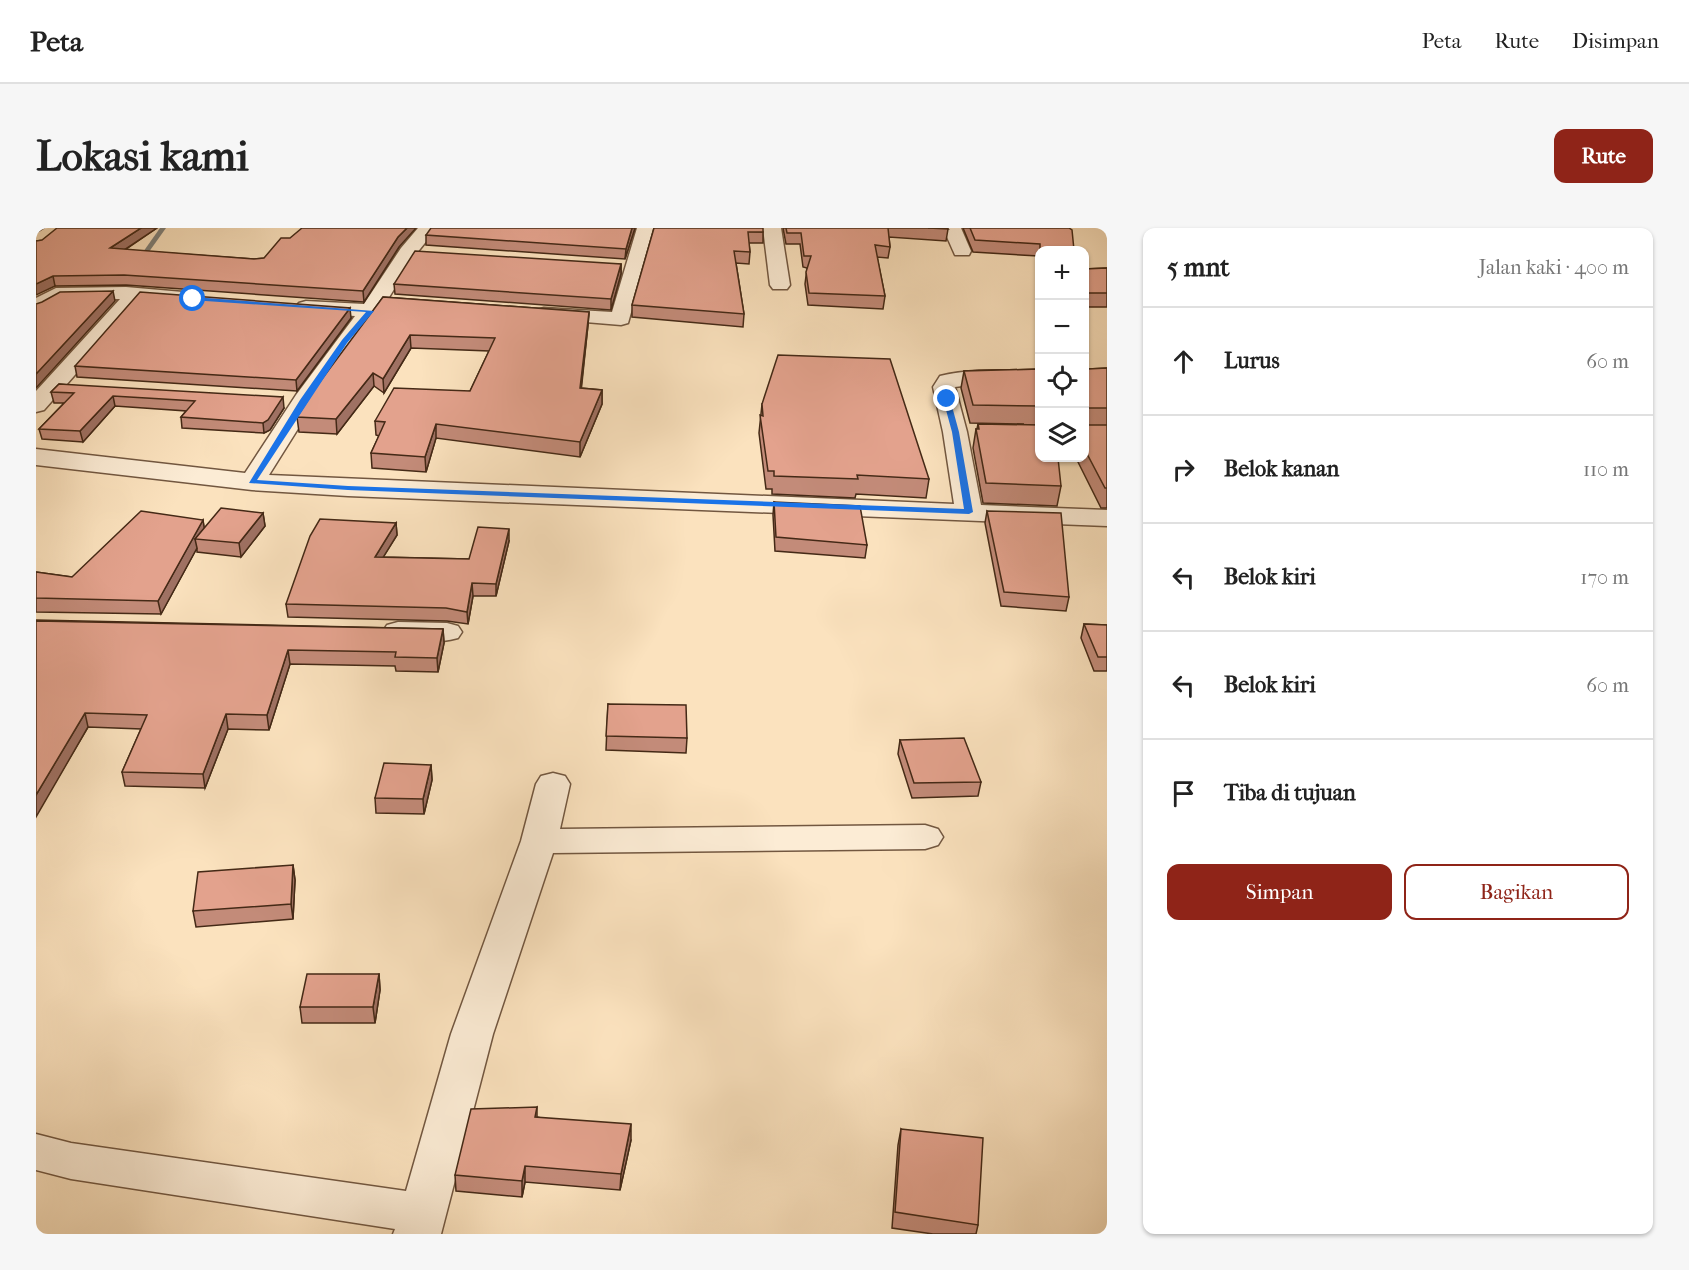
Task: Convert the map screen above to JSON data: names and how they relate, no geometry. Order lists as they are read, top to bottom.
{
  "page": {
    "header": "Peta",
    "nav": ["Peta", "Rute", "Disimpan"],
    "buttons": [
      "Rute",
      ["Simpan", "Bagikan"]
    ],
    "title": "Lokasi kami",
    "heading": ["5 mnt", "Jalan kaki · 400 m"],
    "map_buttons": ["+", "−"],
    "list": [
      ["Lurus", "60 m"],
      ["Belok kanan", "110 m"],
      ["Belok kiri", "170 m"],
      ["Belok kiri", "60 m"],
      "Tiba di tujuan"
    ]
  }
}
